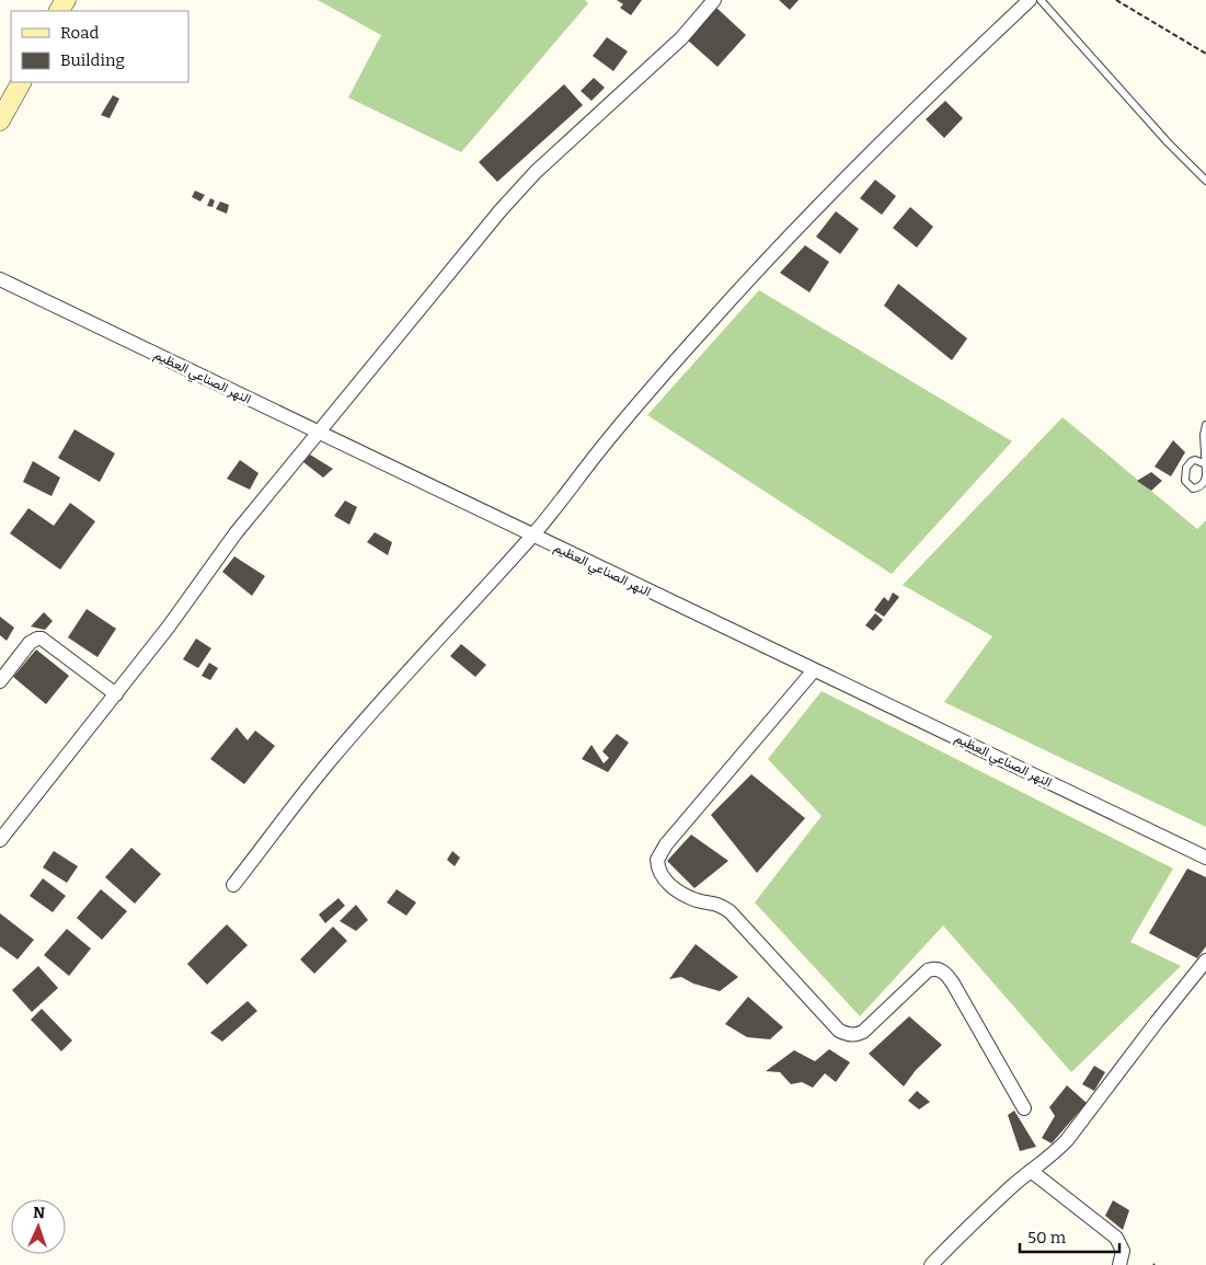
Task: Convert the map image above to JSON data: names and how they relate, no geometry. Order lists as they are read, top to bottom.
{
  "streets": {
    "street": ["النهر الصناعي العظيم"]
  },
  "legend": ["Road", "Building"],
  "scale_bar": "50 m",
  "north": "top"
}
